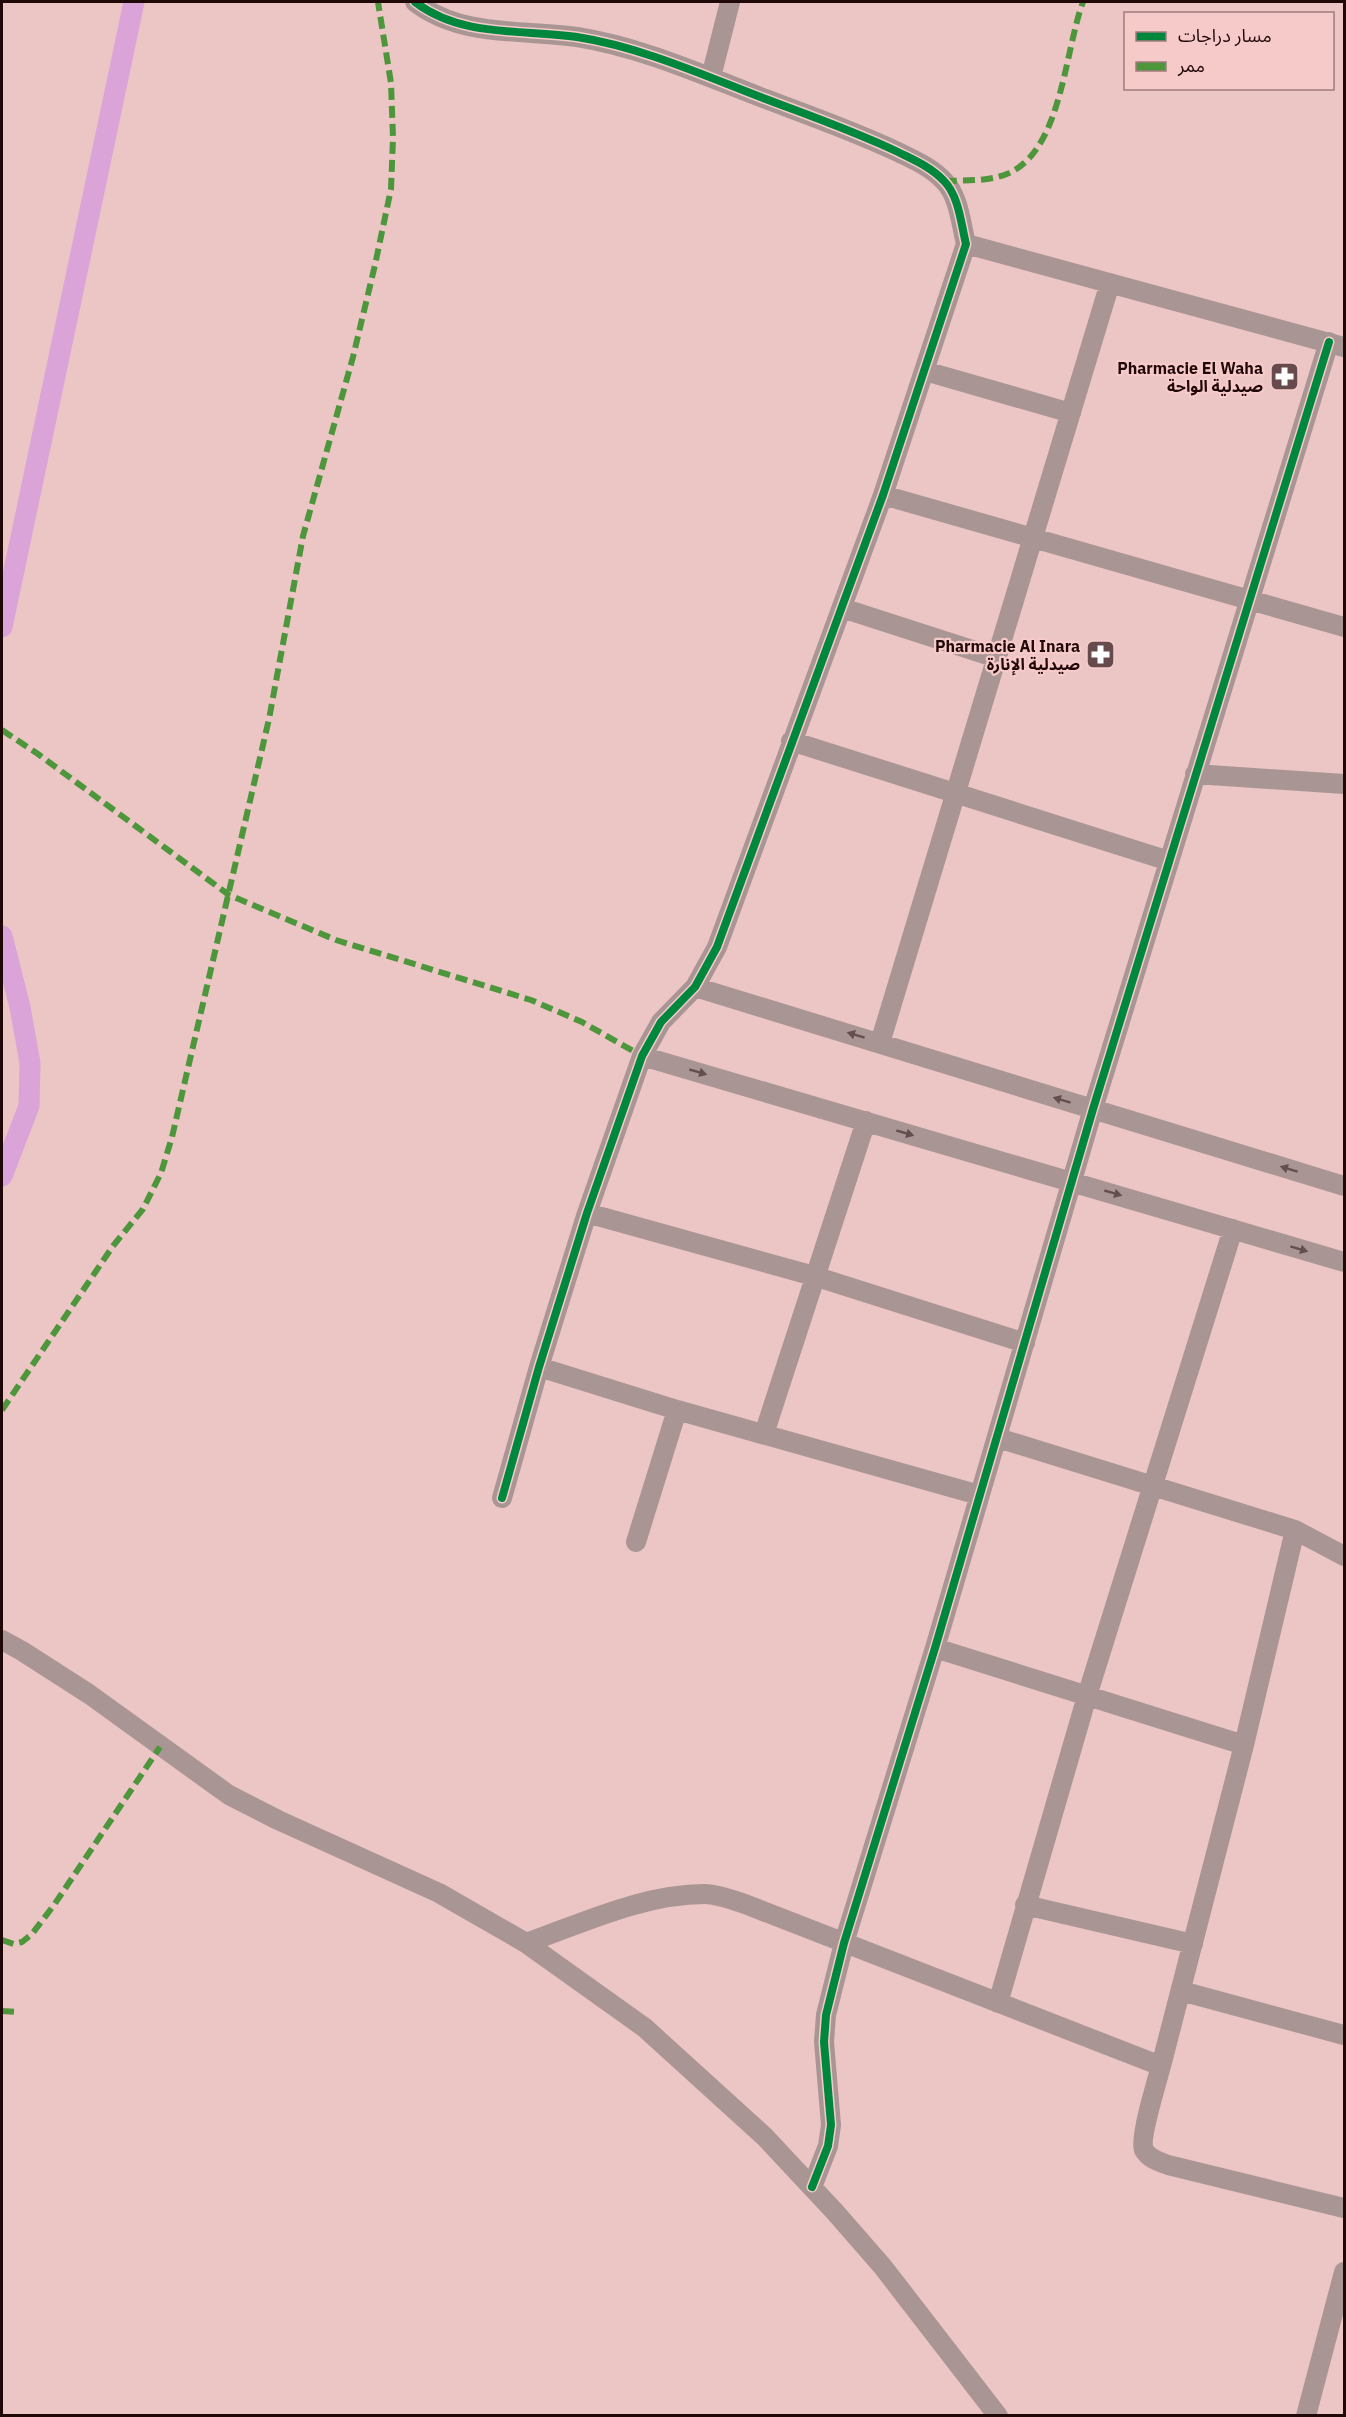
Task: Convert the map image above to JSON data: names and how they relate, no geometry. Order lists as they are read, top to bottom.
{
  "places": {
    "pharmacy": ["Pharmacie El Waha صيدلية الواحة", "Pharmacie Al Inara صيدلية الإنارة"]
  },
  "legend": ["مسار دراجات", "ممر"]
}
